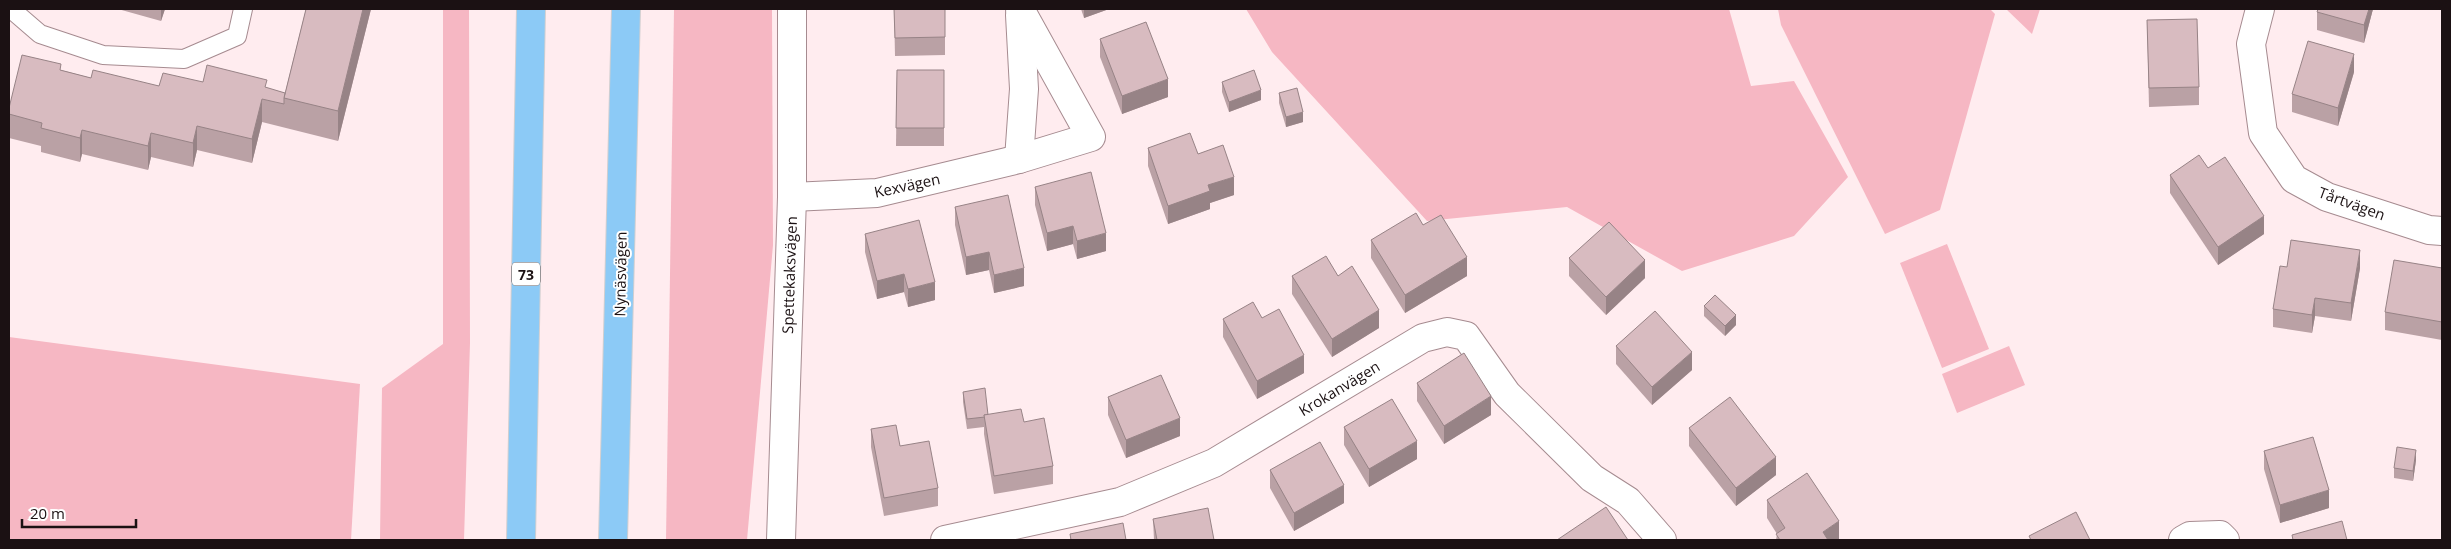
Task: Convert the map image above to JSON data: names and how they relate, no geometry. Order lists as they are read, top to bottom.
{
  "streets": {
    "highway": ["73", "Nynäsvägen"],
    "street": [
      "Kexvägen",
      "Tårtvägen",
      "Spettekaksvägen",
      "Krokanvägen"
    ]
  },
  "crossings": [
    ["Kexvägen", "Spettekaksvägen"]
  ],
  "scale_bar": "20 m"
}
